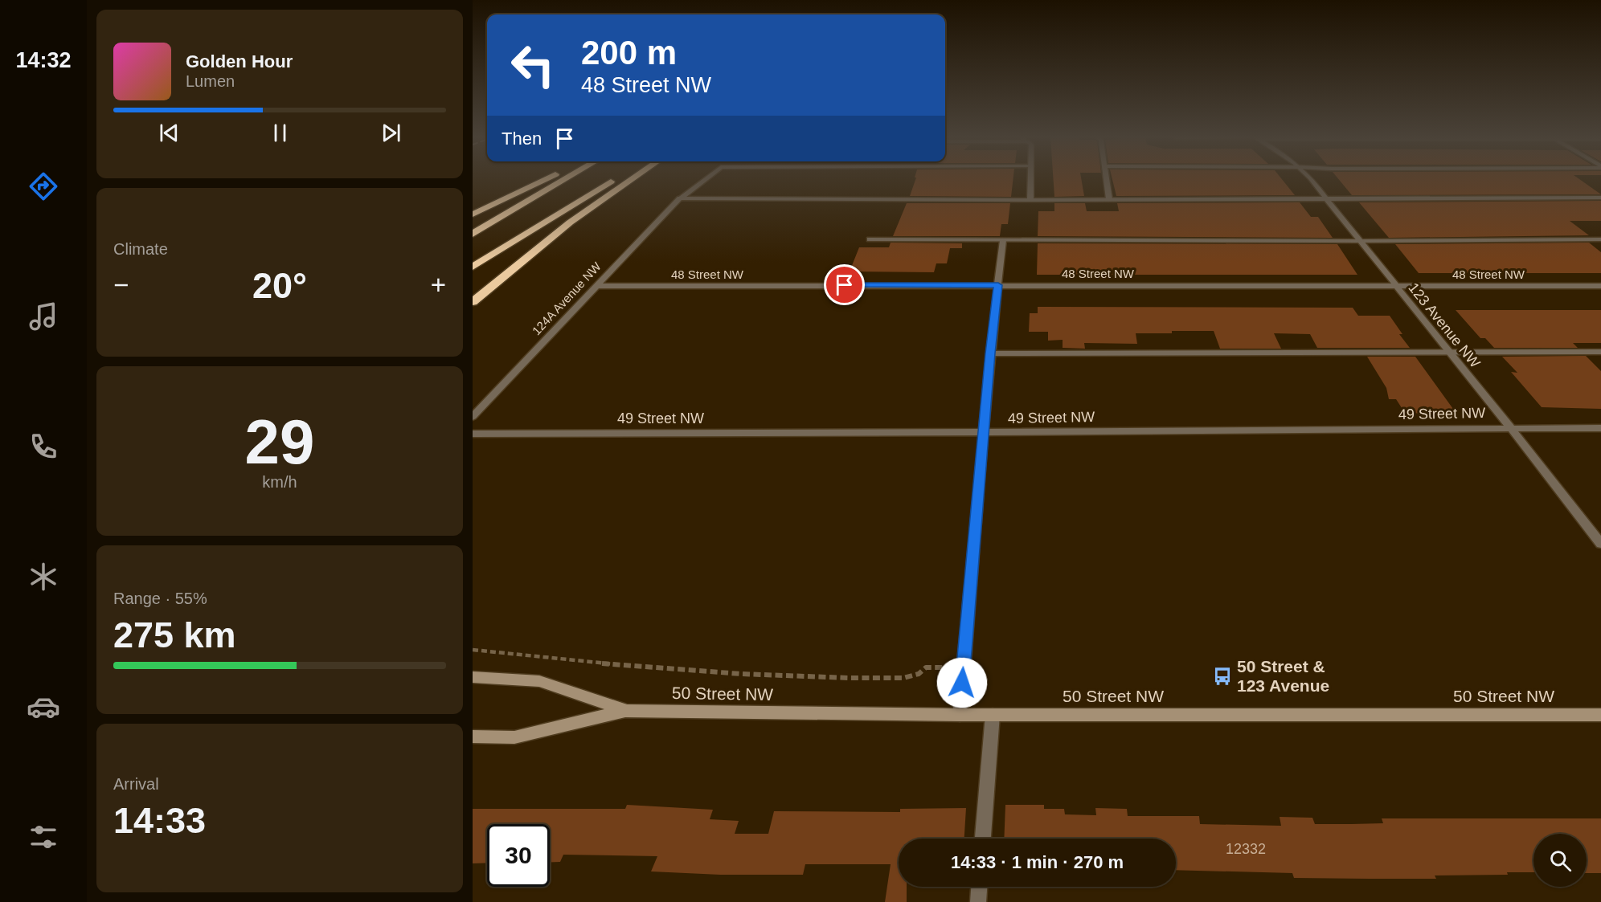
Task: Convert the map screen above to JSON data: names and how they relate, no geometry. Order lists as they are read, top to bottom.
{
  "streets": {
    "main road": ["50 Street NW"],
    "street": [
      "48 Street NW",
      "124A Avenue NW",
      "123 Avenue NW",
      "49 Street NW"
    ]
  },
  "crossings": [
    ["48 Street NW", "124A Avenue NW"],
    ["48 Street NW", "123 Avenue NW"],
    ["123 Avenue NW", "49 Street NW"]
  ],
  "places": {
    "bus stop": ["50 Street & 123 Avenue"]
  },
  "house_numbers": ["12332"],
  "page": {
    "tabs": "14:32",
    "turn": ["200 m", "48 Street NW"],
    "song": ["Golden Hour", "Lumen"],
    "then": "Then",
    "tile": [
      "Climate",
      ["29", "km/h"],
      ["Range · 55%", "275 km"],
      ["Arrival", "14:33"]
    ],
    "heat": ["−", "20°", "+"],
    "limit": "30",
    "trip": "14:33 · 1 min · 270 m"
  }
}
